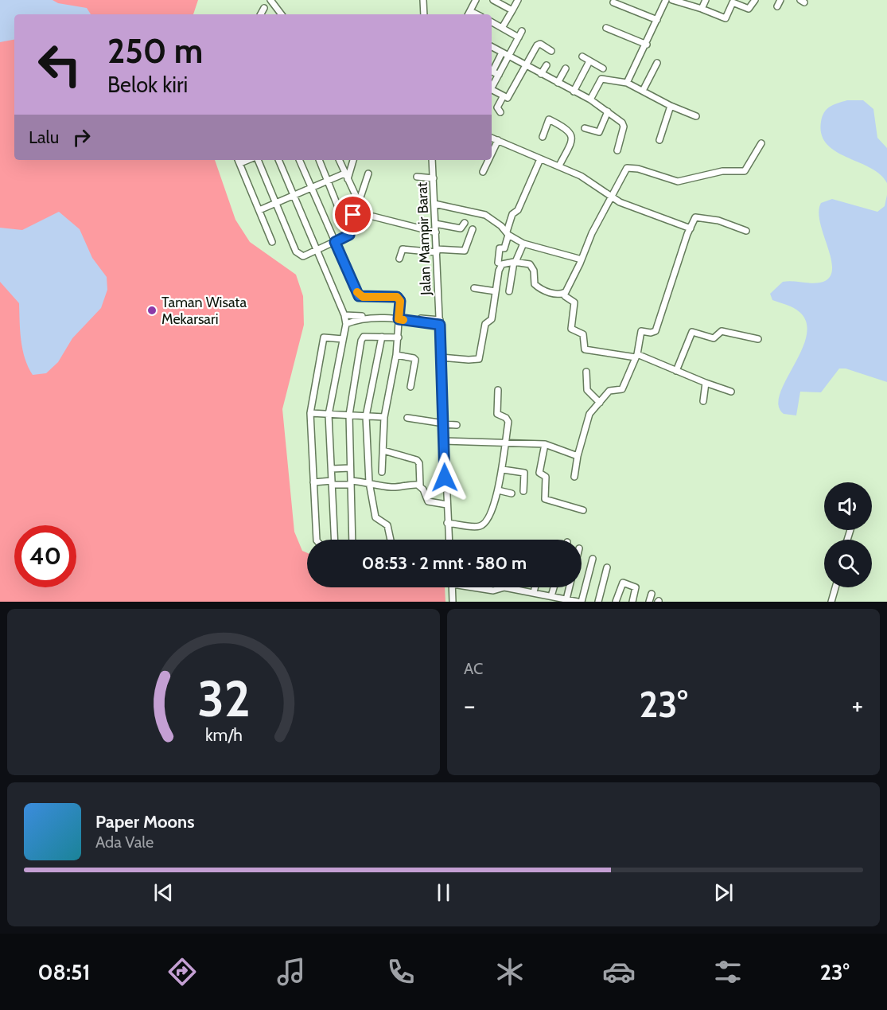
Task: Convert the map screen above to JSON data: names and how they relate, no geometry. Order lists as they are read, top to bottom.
{
  "streets": {
    "street": ["Jalan Mampir Barat"]
  },
  "places": ["Taman Wisata Mekarsari"],
  "page": {
    "turn": ["250 m", "Belok kiri"],
    "then": "Lalu",
    "limit": "40",
    "trip": "08:53 · 2 mnt · 580 m",
    "tile": "AC",
    "heat": ["−", "23°", "+"],
    "song": ["Paper Moons", "Ada Vale"],
    "tabs": ["08:51", "23°"],
    "gauge": ["32", "km/h"]
  }
}
